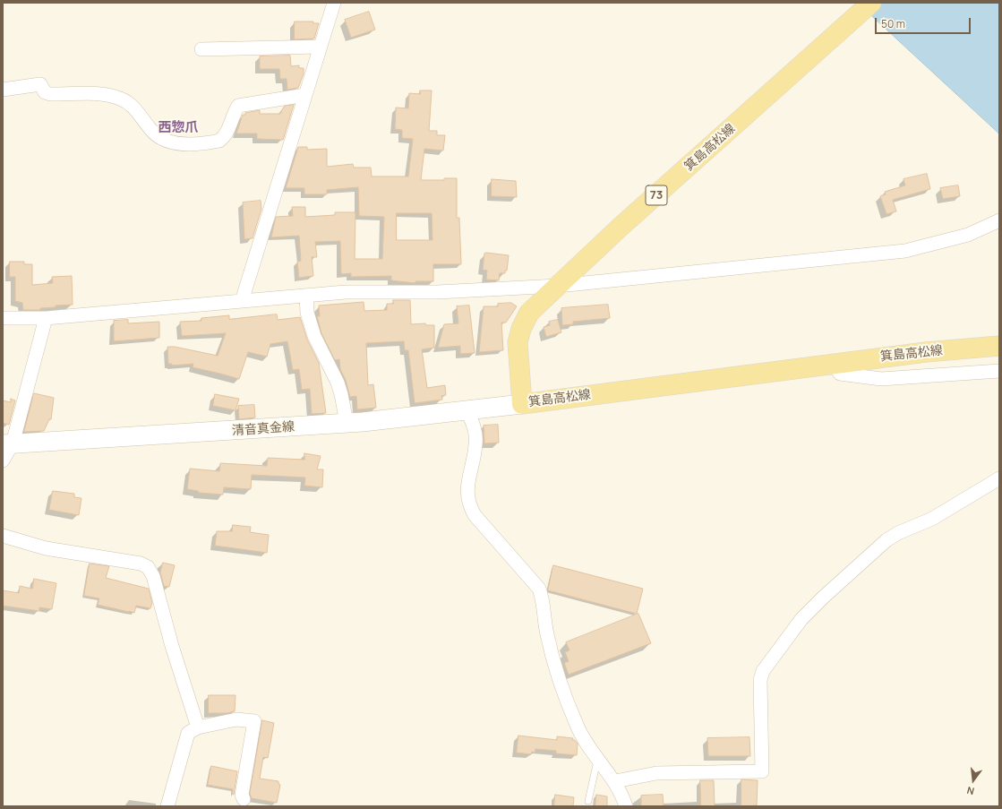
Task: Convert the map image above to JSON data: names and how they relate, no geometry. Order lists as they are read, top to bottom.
{
  "streets": {
    "main road": ["箕島高松線", "73", "清音真金線"]
  },
  "crossings": [
    ["箕島高松線", "清音真金線"]
  ],
  "districts": ["西惣爪"],
  "scale_bar": "50 m",
  "north": "bottom"
}
